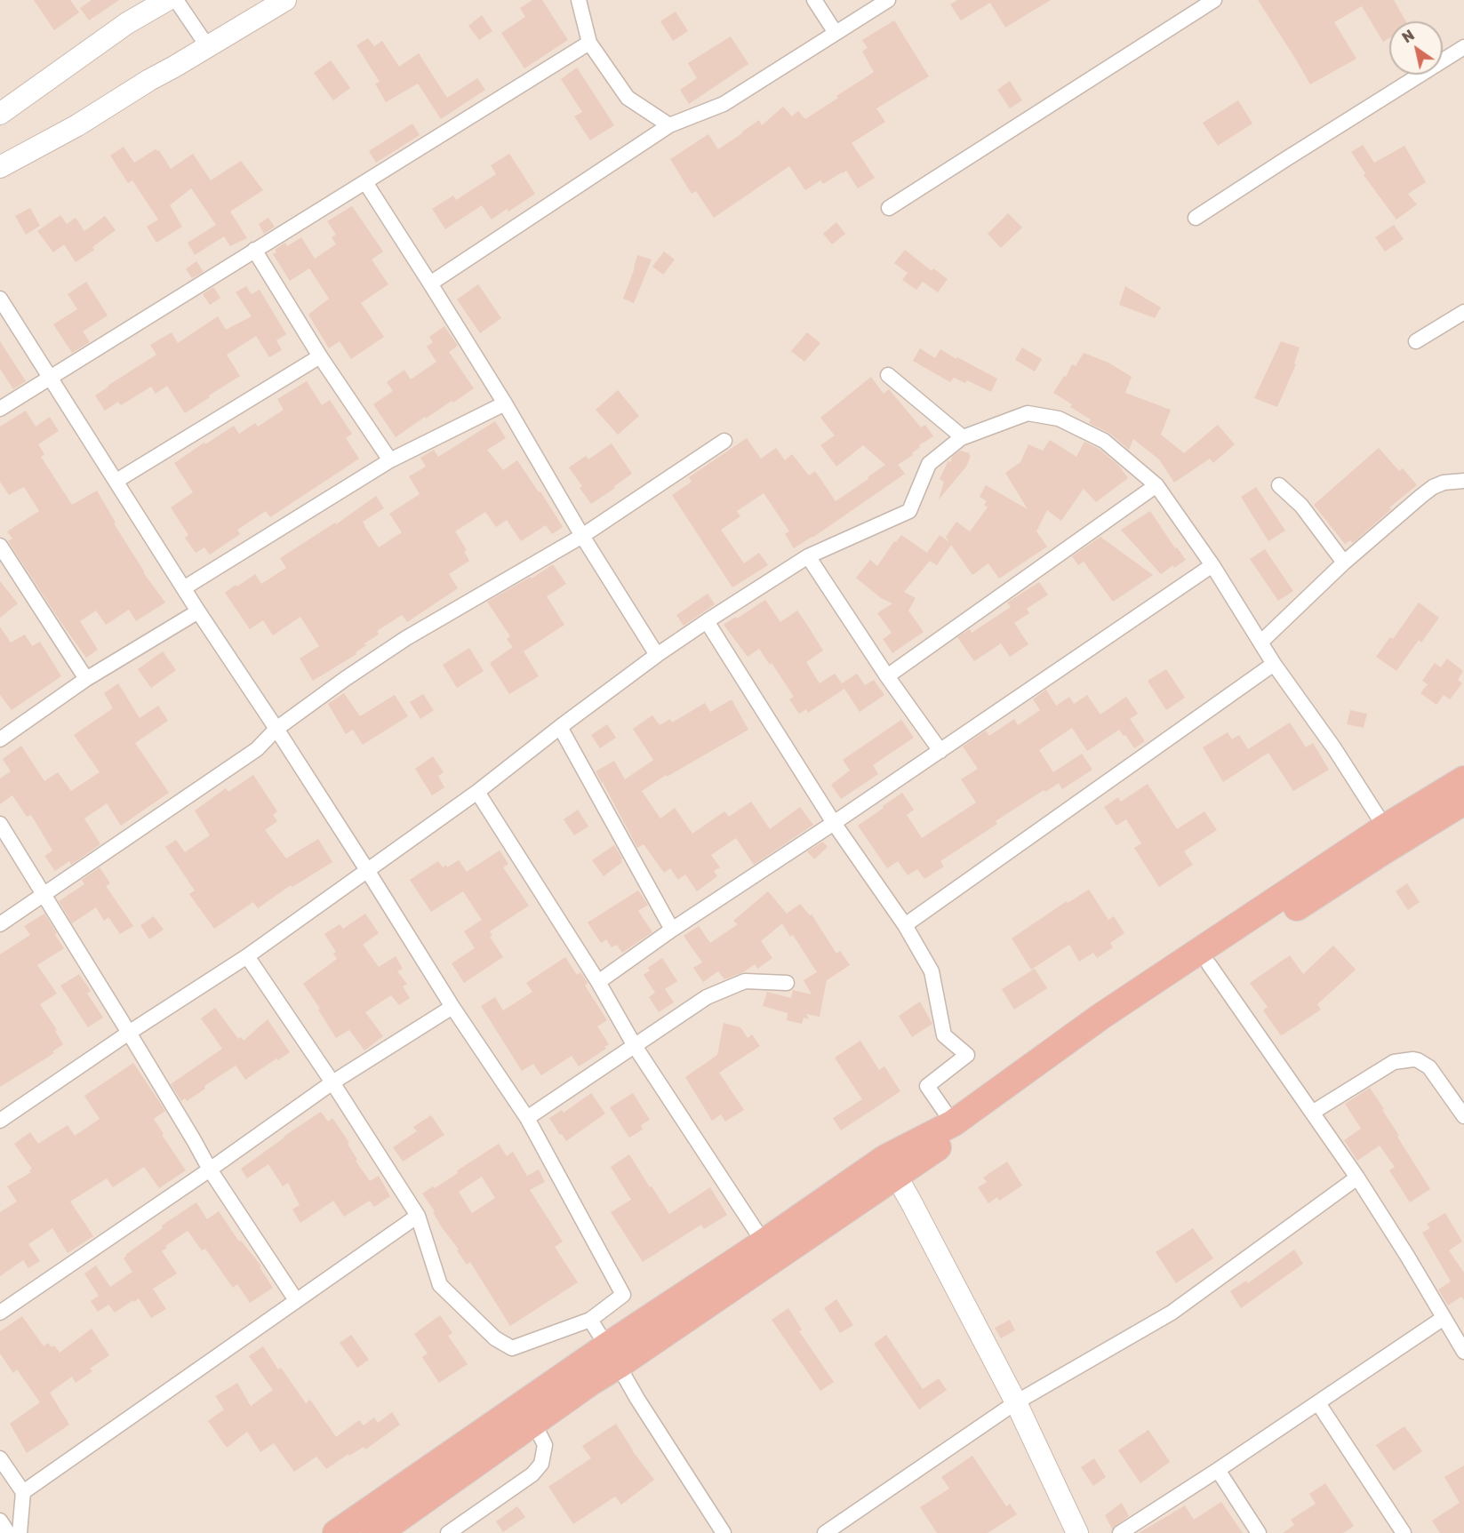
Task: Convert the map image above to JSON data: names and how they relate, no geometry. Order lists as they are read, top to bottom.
{
  "north": "top left"
}
